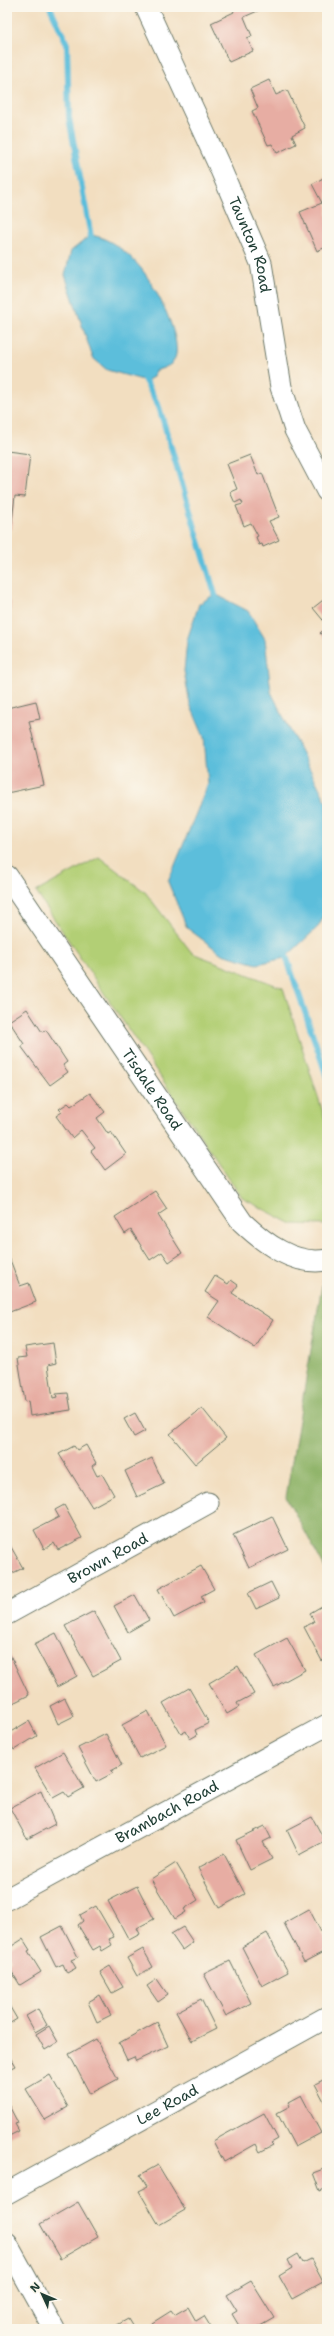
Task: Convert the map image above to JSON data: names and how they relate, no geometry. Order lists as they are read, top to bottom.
{
  "streets": {
    "street": [
      "Taunton Road",
      "Tisdale Road",
      "Brown Road",
      "Brambach Road",
      "Lee Road"
    ]
  },
  "north": "top left"
}
